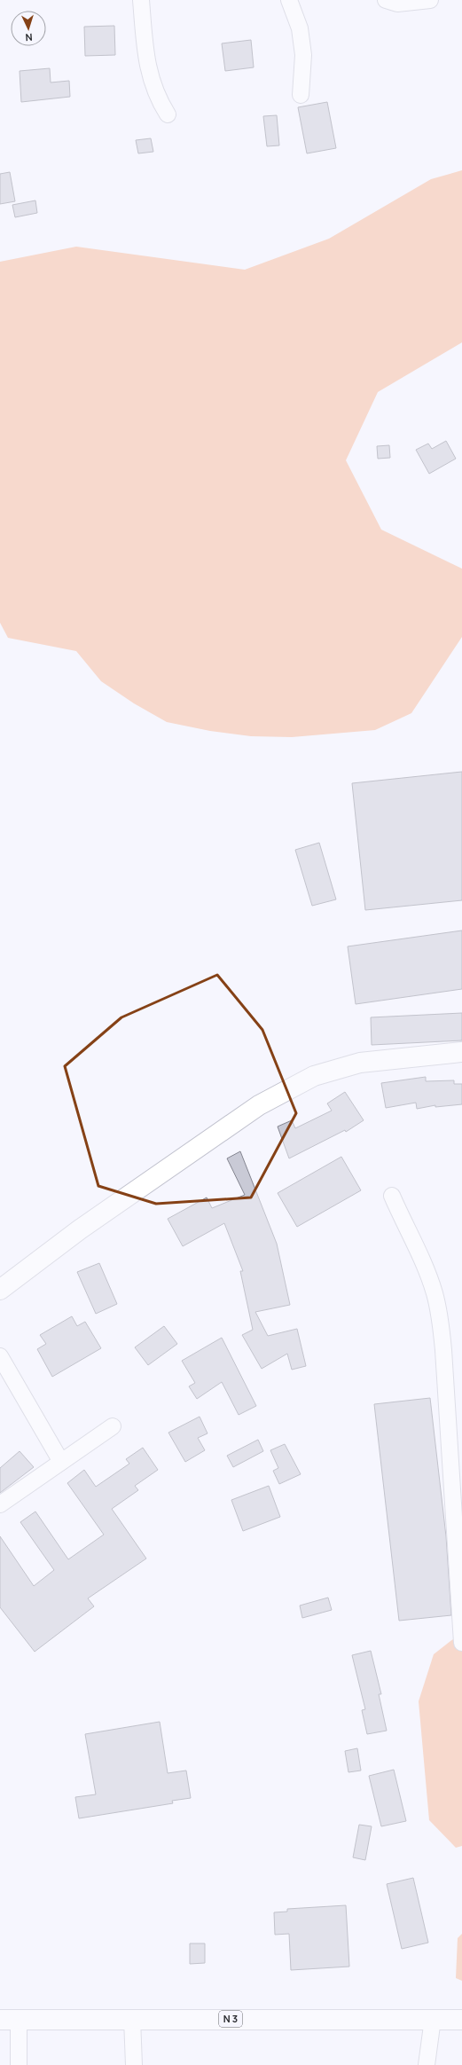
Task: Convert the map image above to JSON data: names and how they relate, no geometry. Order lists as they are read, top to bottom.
{
  "streets": {
    "main road": ["N 3"]
  },
  "north": "bottom"
}
